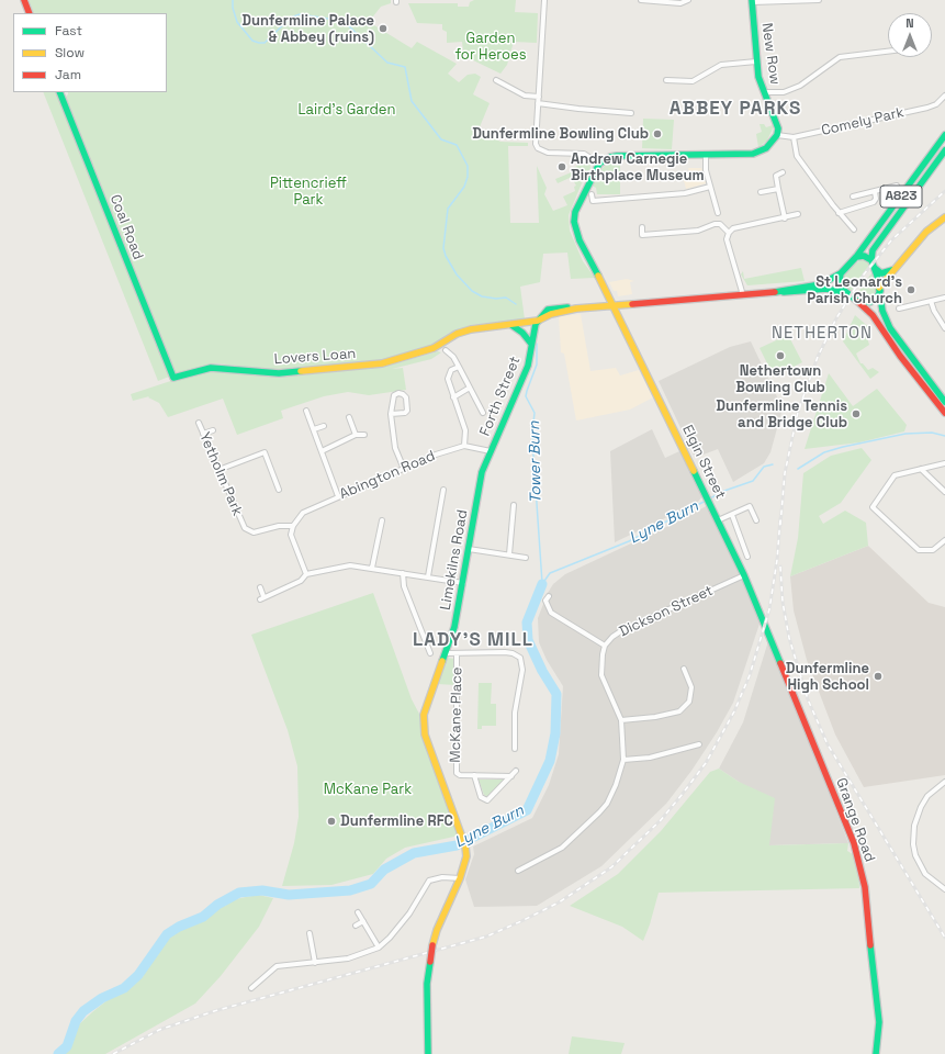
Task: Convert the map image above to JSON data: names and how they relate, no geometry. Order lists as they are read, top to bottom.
{
  "streets": {
    "street": [
      "New Row",
      "Comely Park",
      "A823",
      "Coal Road",
      "Lovers Loan",
      "Forth Street",
      "Elgin Street",
      "Yetholm Park",
      "Abington Road",
      "Limekilns Road",
      "Dickson Street",
      "McKane Place",
      "Grange Road"
    ]
  },
  "crossings": [
    ["New Row", "Comely Park"],
    ["Coal Road", "Lovers Loan"],
    ["Forth Street", "Abington Road"],
    ["Forth Street", "Limekilns Road"],
    ["Elgin Street", "Dickson Street"],
    ["Elgin Street", "Grange Road"],
    ["Yetholm Park", "Abington Road"],
    ["Abington Road", "Limekilns Road"]
  ],
  "districts": ["ABBEY PARKS", "NETHERTON", "LADY'S MILL"],
  "water": ["Tower Burn", "Lyne Burn"],
  "parks": [
    "Garden for Heroes",
    "Laird's Garden",
    "Pittencrieff Park",
    "McKane Park"
  ],
  "places": [
    "Dunfermline Palace & Abbey (ruins)",
    "Dunfermline Bowling Club",
    "Andrew Carnegie Birthplace Museum",
    "St Leonard's Parish Church",
    "Nethertown Bowling Club",
    "Dunfermline Tennis and Bridge Club",
    "Dunfermline High School",
    "Dunfermline RFC"
  ],
  "legend": ["Fast", "Slow", "Jam"],
  "north": "top"
}
